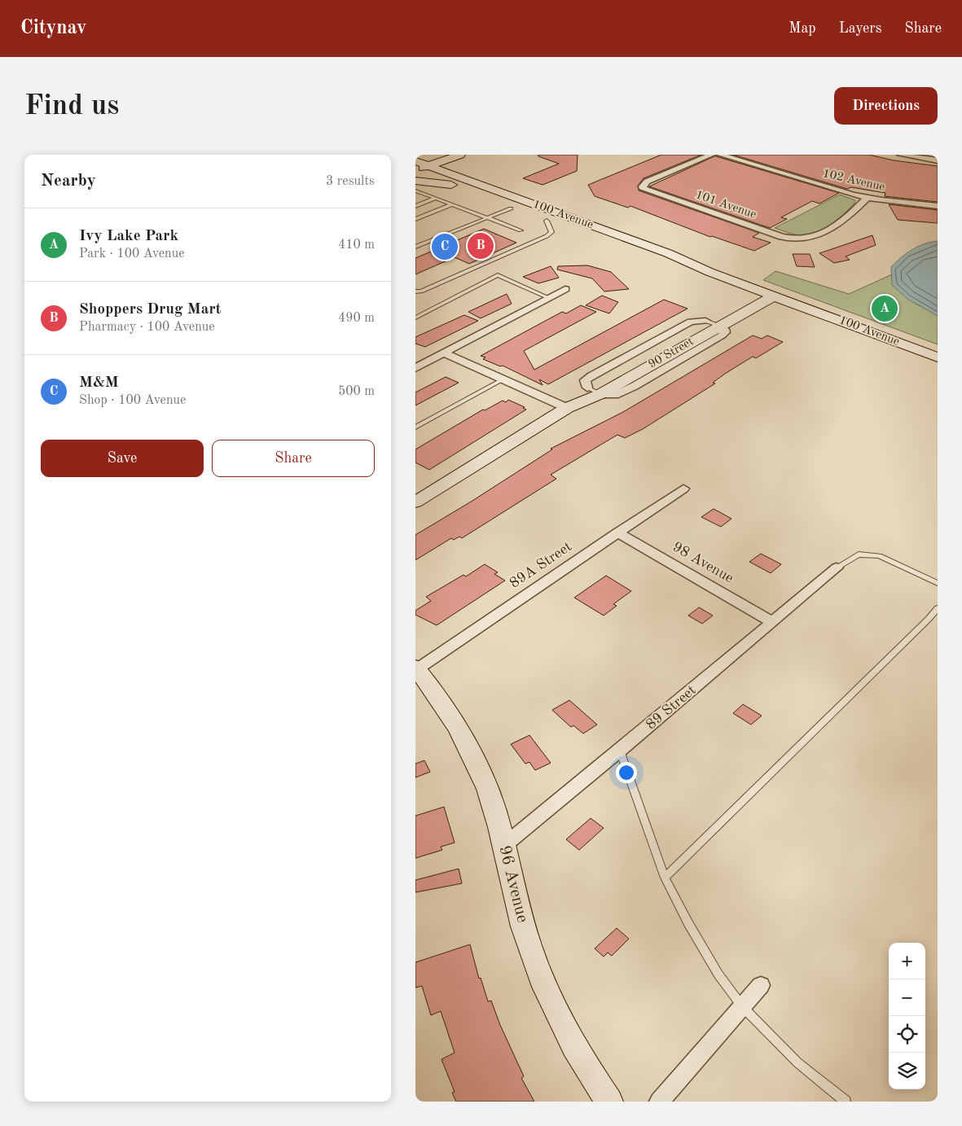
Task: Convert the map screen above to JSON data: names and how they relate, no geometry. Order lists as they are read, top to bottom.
{
  "streets": {
    "main road": ["100 Avenue", "90 Street", "96 Avenue"],
    "street": [
      "102 Avenue",
      "101 Avenue",
      "98 Avenue",
      "89A Street",
      "89 Street"
    ]
  },
  "crossings": [
    ["102 Avenue", "101 Avenue"],
    ["100 Avenue", "90 Street"],
    ["98 Avenue", "89A Street"],
    ["98 Avenue", "89 Street"],
    ["89A Street", "96 Avenue"],
    ["89 Street", "96 Avenue"]
  ],
  "page": {
    "header": "Citynav",
    "nav": ["Map", "Layers", "Share"],
    "buttons": [
      "Directions",
      ["Save", "Share"]
    ],
    "title": "Find us",
    "heading": ["Nearby", "3 results"],
    "list": [
      {
        "mark": "A",
        "name": "Ivy Lake Park",
        "note": "Park · 100 Avenue",
        "value": "410 m"
      },
      {
        "mark": "B",
        "name": "Shoppers Drug Mart",
        "note": "Pharmacy · 100 Avenue",
        "value": "490 m"
      },
      {
        "mark": "C",
        "name": "M&M",
        "note": "Shop · 100 Avenue",
        "value": "500 m"
      }
    ],
    "pins": ["B", "C", "A"],
    "map_buttons": ["+", "−"]
  }
}
